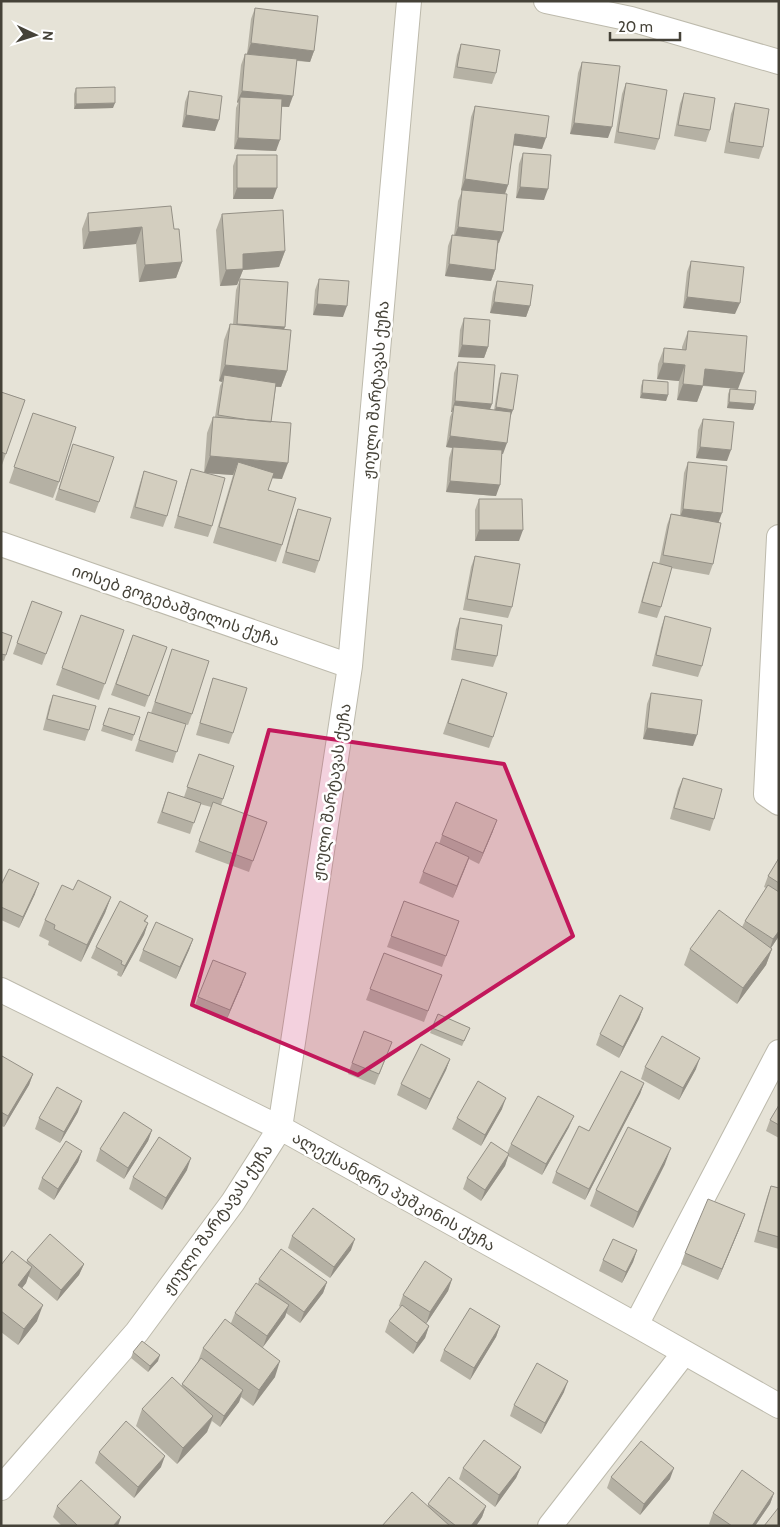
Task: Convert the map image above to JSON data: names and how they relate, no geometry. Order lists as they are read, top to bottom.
{
  "streets": {
    "street": ["ჟიული შარტავას ქუჩა", "იოსებ გოგებაშვილის ქუჩა", "ალექსანდრე პუშკინის ქუჩა"]
  },
  "crossings": [
    ["ჟიული შარტავას ქუჩა", "იოსებ გოგებაშვილის ქუჩა"],
    ["ჟიული შარტავას ქუჩა", "ალექსანდრე პუშკინის ქუჩა"]
  ],
  "scale_bar": "20 m",
  "north": "right"
}
